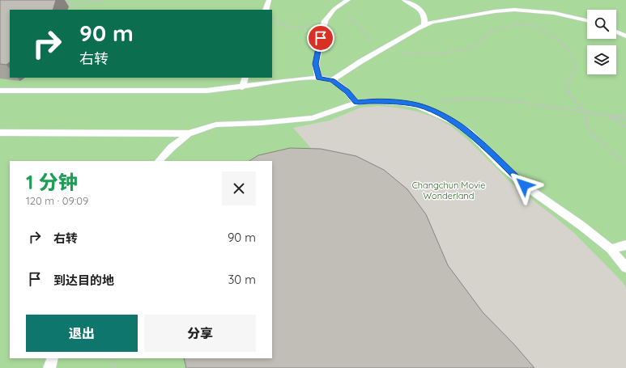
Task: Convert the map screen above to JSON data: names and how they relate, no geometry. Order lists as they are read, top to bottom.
{
  "parks": ["Changchun Movie Wonderland"],
  "page": {
    "turn": ["90 m", "右转"],
    "heading": ["1 分钟", "120 m · 09:09"],
    "list": [
      {
        "name": "右转",
        "value": "90 m"
      },
      {
        "name": "到达目的地",
        "value": "30 m"
      }
    ],
    "buttons": ["退出", "分享"]
  }
}
